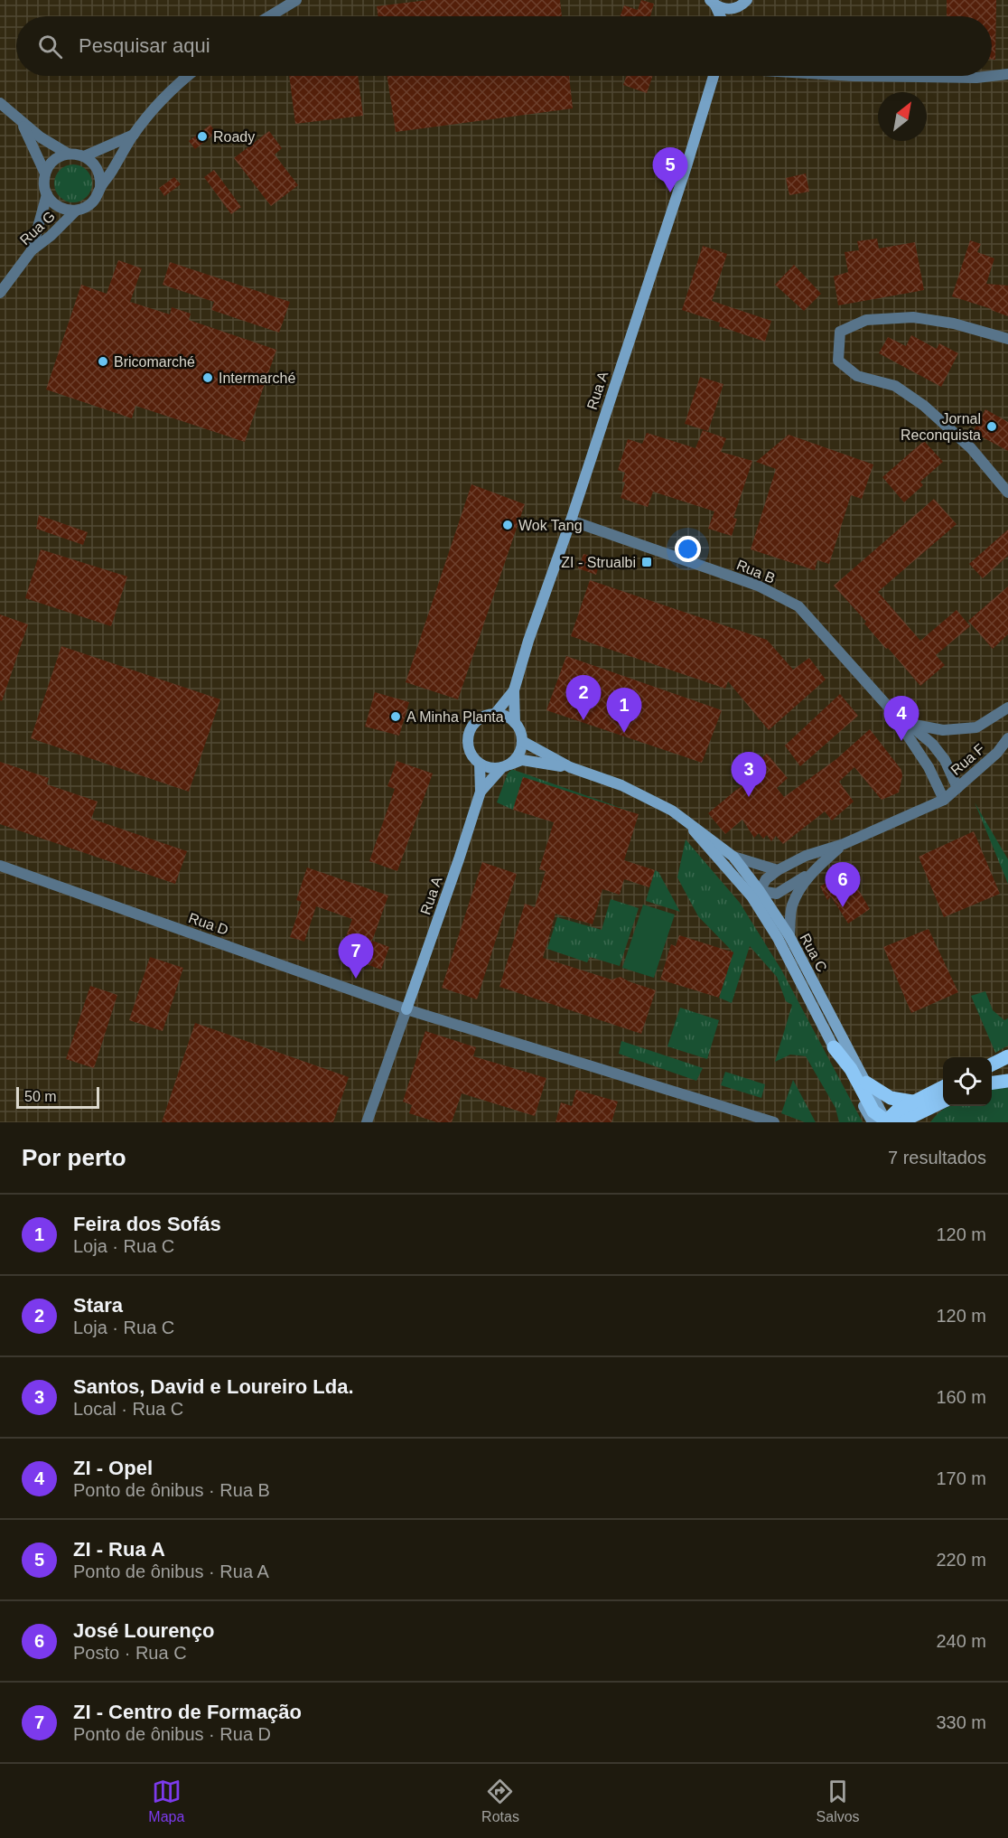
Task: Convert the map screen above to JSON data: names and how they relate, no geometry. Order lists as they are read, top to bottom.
{
  "streets": {
    "street": [
      "Rua G",
      "Rua A",
      "Rua B",
      "Rua F",
      "Rua D",
      "Rua C"
    ]
  },
  "crossings": [
    ["Rua A", "Rua B"],
    ["Rua A", "Rua D"],
    ["Rua A", "Rua C"],
    ["Rua B", "Rua F"]
  ],
  "places": {
    "other": [
      "Roady",
      "Bricomarché",
      "Intermarché",
      "Jornal Reconquista",
      "Wok Tang",
      "A Minha Planta"
    ],
    "transit": ["ZI - Strualbi"]
  },
  "scale_bar": "50 m",
  "north": "top right",
  "page": {
    "search": "Pesquisar aqui",
    "pins": [
      "5",
      "2",
      "1",
      "4",
      "3",
      "6",
      "7"
    ],
    "scale": "50 m",
    "heading": ["Por perto", "7 resultados"],
    "list": [
      {
        "mark": "1",
        "name": "Feira dos Sofás",
        "note": "Loja · Rua C",
        "value": "120 m"
      },
      {
        "mark": "2",
        "name": "Stara",
        "note": "Loja · Rua C",
        "value": "120 m"
      },
      {
        "mark": "3",
        "name": "Santos, David e Loureiro Lda.",
        "note": "Local · Rua C",
        "value": "160 m"
      },
      {
        "mark": "4",
        "name": "ZI - Opel",
        "note": "Ponto de ônibus · Rua B",
        "value": "170 m"
      },
      {
        "mark": "5",
        "name": "ZI - Rua A",
        "note": "Ponto de ônibus · Rua A",
        "value": "220 m"
      },
      {
        "mark": "6",
        "name": "José Lourenço",
        "note": "Posto · Rua C",
        "value": "240 m"
      },
      {
        "mark": "7",
        "name": "ZI - Centro de Formação",
        "note": "Ponto de ônibus · Rua D",
        "value": "330 m"
      }
    ],
    "nav": ["Mapa", "Rotas", "Salvos"]
  }
}
